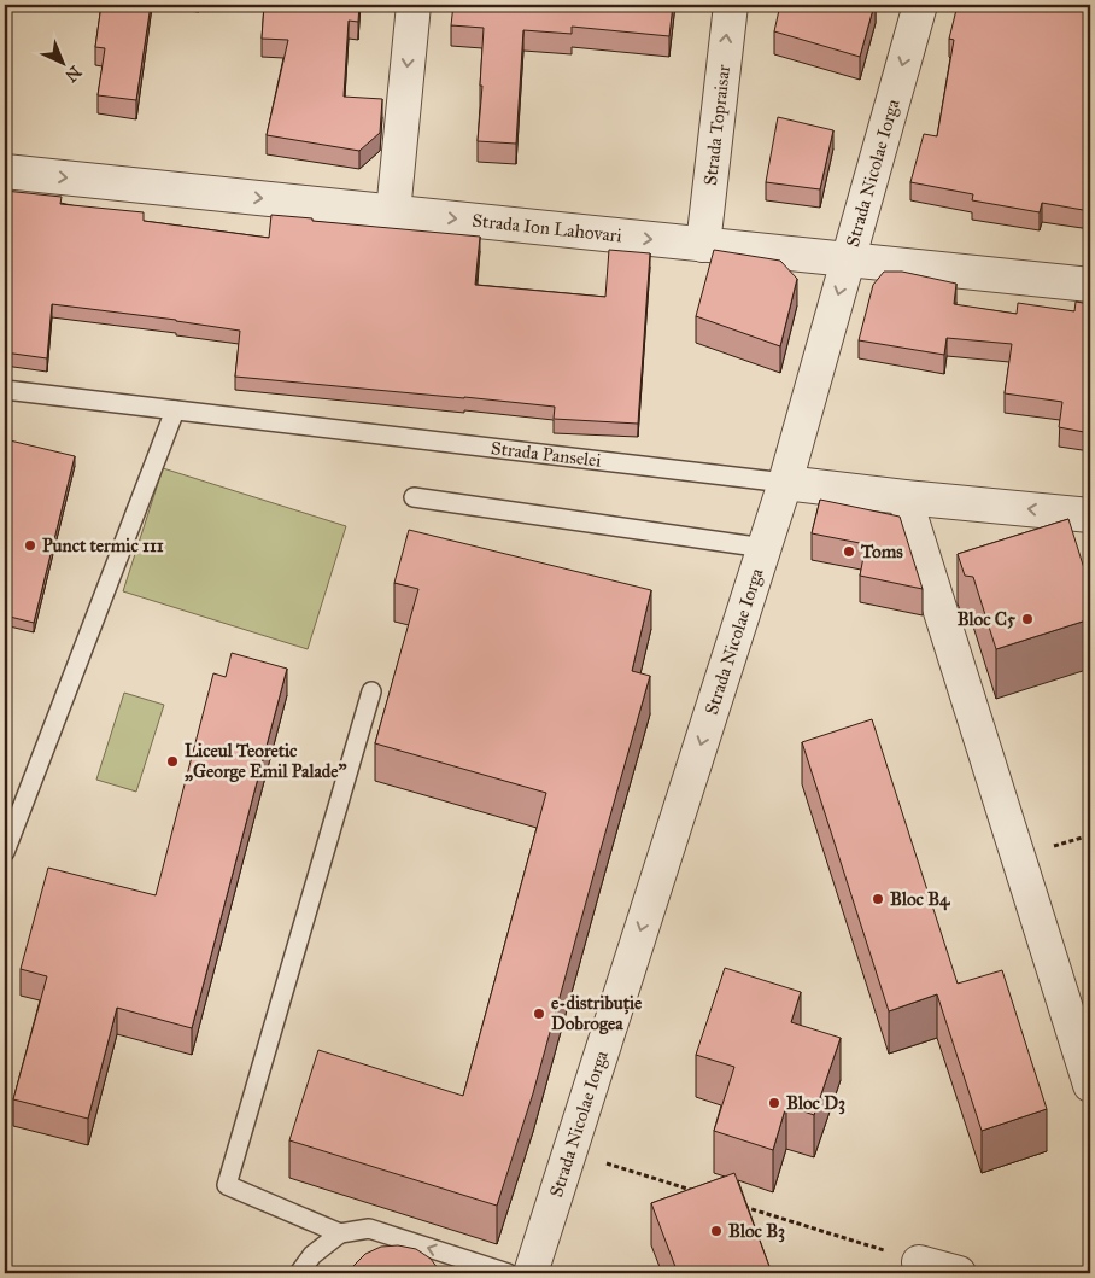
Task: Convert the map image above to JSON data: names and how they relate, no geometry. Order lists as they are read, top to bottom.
{
  "streets": {
    "street": [
      "Strada Topraisar",
      "Strada Nicolae Iorga",
      "Strada Ion Lahovari",
      "Strada Panselei"
    ]
  },
  "crossings": [
    ["Strada Topraisar", "Strada Ion Lahovari"],
    ["Strada Nicolae Iorga", "Strada Ion Lahovari"],
    ["Strada Nicolae Iorga", "Strada Panselei"]
  ],
  "one_way": ["Strada Topraisar", "Strada Nicolae Iorga", "Strada Ion Lahovari"],
  "places": [
    "Punct termic 111",
    "Toms",
    "Bloc C5",
    "Liceul Teoretic „George Emil Palade”",
    "Bloc B4",
    "e-distribuție Dobrogea",
    "Bloc D3",
    "Bloc B3"
  ],
  "north": "bottom right"
}
